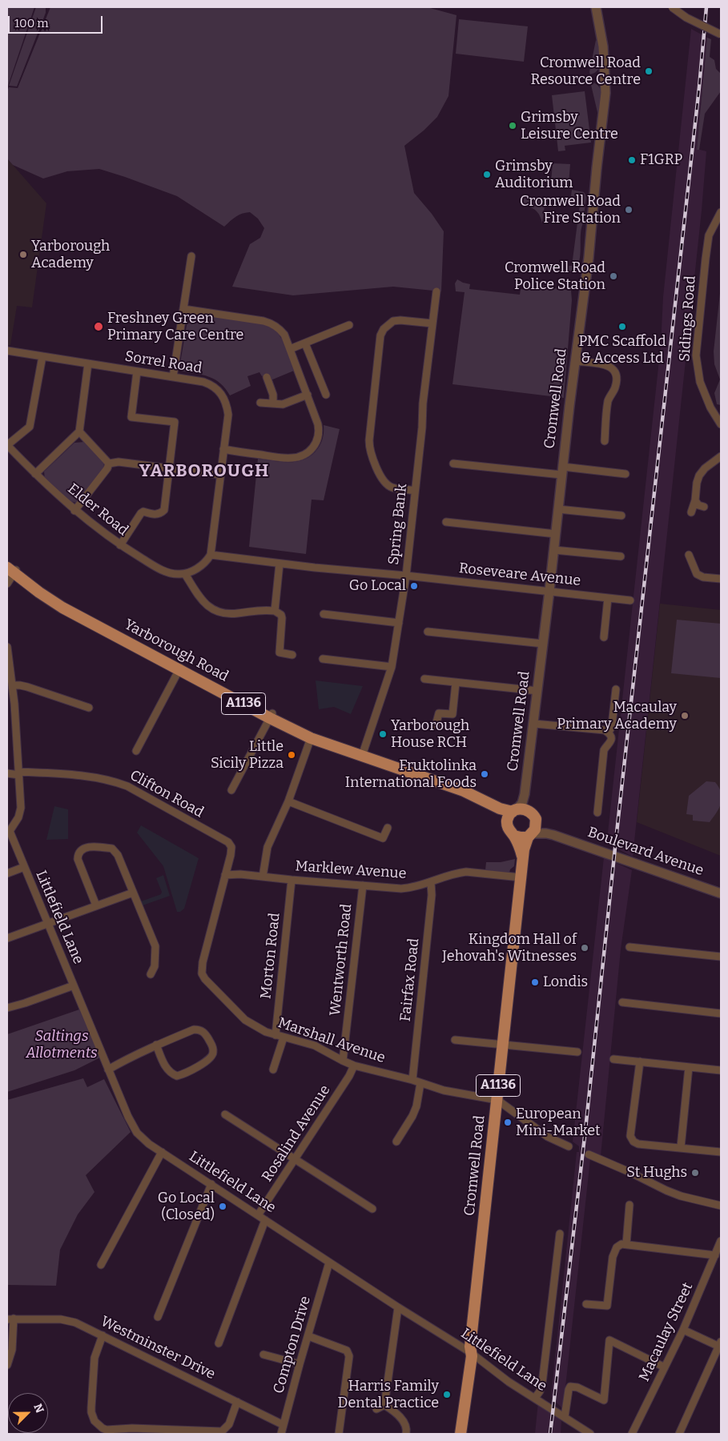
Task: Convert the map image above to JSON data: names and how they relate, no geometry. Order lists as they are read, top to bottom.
{
  "streets": {
    "main road": ["Cromwell Road", "Yarborough Road", "A1136"],
    "street": [
      "Sidings Road",
      "Sorrel Road",
      "Elder Road",
      "Spring Bank",
      "Roseveare Avenue",
      "Clifton Road",
      "Boulevard Avenue",
      "Marklew Avenue",
      "Littlefield Lane",
      "Morton Road",
      "Wentworth Road",
      "Fairfax Road",
      "Marshall Avenue",
      "Rosalind Avenue",
      "Macaulay Street",
      "Compton Drive",
      "Westminster Drive"
    ]
  },
  "crossings": [
    ["Sorrel Road", "Roseveare Avenue"],
    ["Cromwell Road", "Roseveare Avenue"],
    ["Cromwell Road", "Yarborough Road"],
    ["Cromwell Road", "A1136"],
    ["Cromwell Road", "Boulevard Avenue"],
    ["Cromwell Road", "Marklew Avenue"],
    ["Cromwell Road", "Littlefield Lane"],
    ["Cromwell Road", "Marshall Avenue"],
    ["Spring Bank", "Roseveare Avenue"],
    ["Spring Bank", "Yarborough Road"],
    ["Yarborough Road", "A1136"],
    ["Yarborough Road", "Boulevard Avenue"],
    ["A1136", "Boulevard Avenue"],
    ["A1136", "Littlefield Lane"],
    ["Clifton Road", "Marklew Avenue"],
    ["Clifton Road", "Marshall Avenue"],
    ["Marklew Avenue", "Morton Road"],
    ["Marklew Avenue", "Wentworth Road"],
    ["Marklew Avenue", "Fairfax Road"],
    ["Littlefield Lane", "Rosalind Avenue"],
    ["Littlefield Lane", "Compton Drive"],
    ["Morton Road", "Marshall Avenue"],
    ["Wentworth Road", "Marshall Avenue"],
    ["Fairfax Road", "Marshall Avenue"],
    ["Marshall Avenue", "Rosalind Avenue"],
    ["Compton Drive", "Westminster Drive"]
  ],
  "districts": ["YARBOROUGH"],
  "parks": ["Saltings Allotments"],
  "places": [
    "Cromwell Road Resource Centre",
    "Grimsby Leisure Centre",
    "F1GRP",
    "Grimsby Auditorium",
    "Cromwell Road Fire Station",
    "Yarborough Academy",
    "Cromwell Road Police Station",
    "Freshney Green Primary Care Centre",
    "PMC Scaffold & Access Ltd",
    "Go Local",
    "Macaulay Primary Academy",
    "Yarborough House RCH",
    "Little Sicily Pizza",
    "Fruktolinka International Foods",
    "Kingdom Hall of Jehovah's Witnesses",
    "Londis",
    "European Mini-Market",
    "St Hughs",
    "Go Local (Closed)",
    "Harris Family Dental Practice"
  ],
  "scale_bar": "100 m",
  "north": "top right"
}
